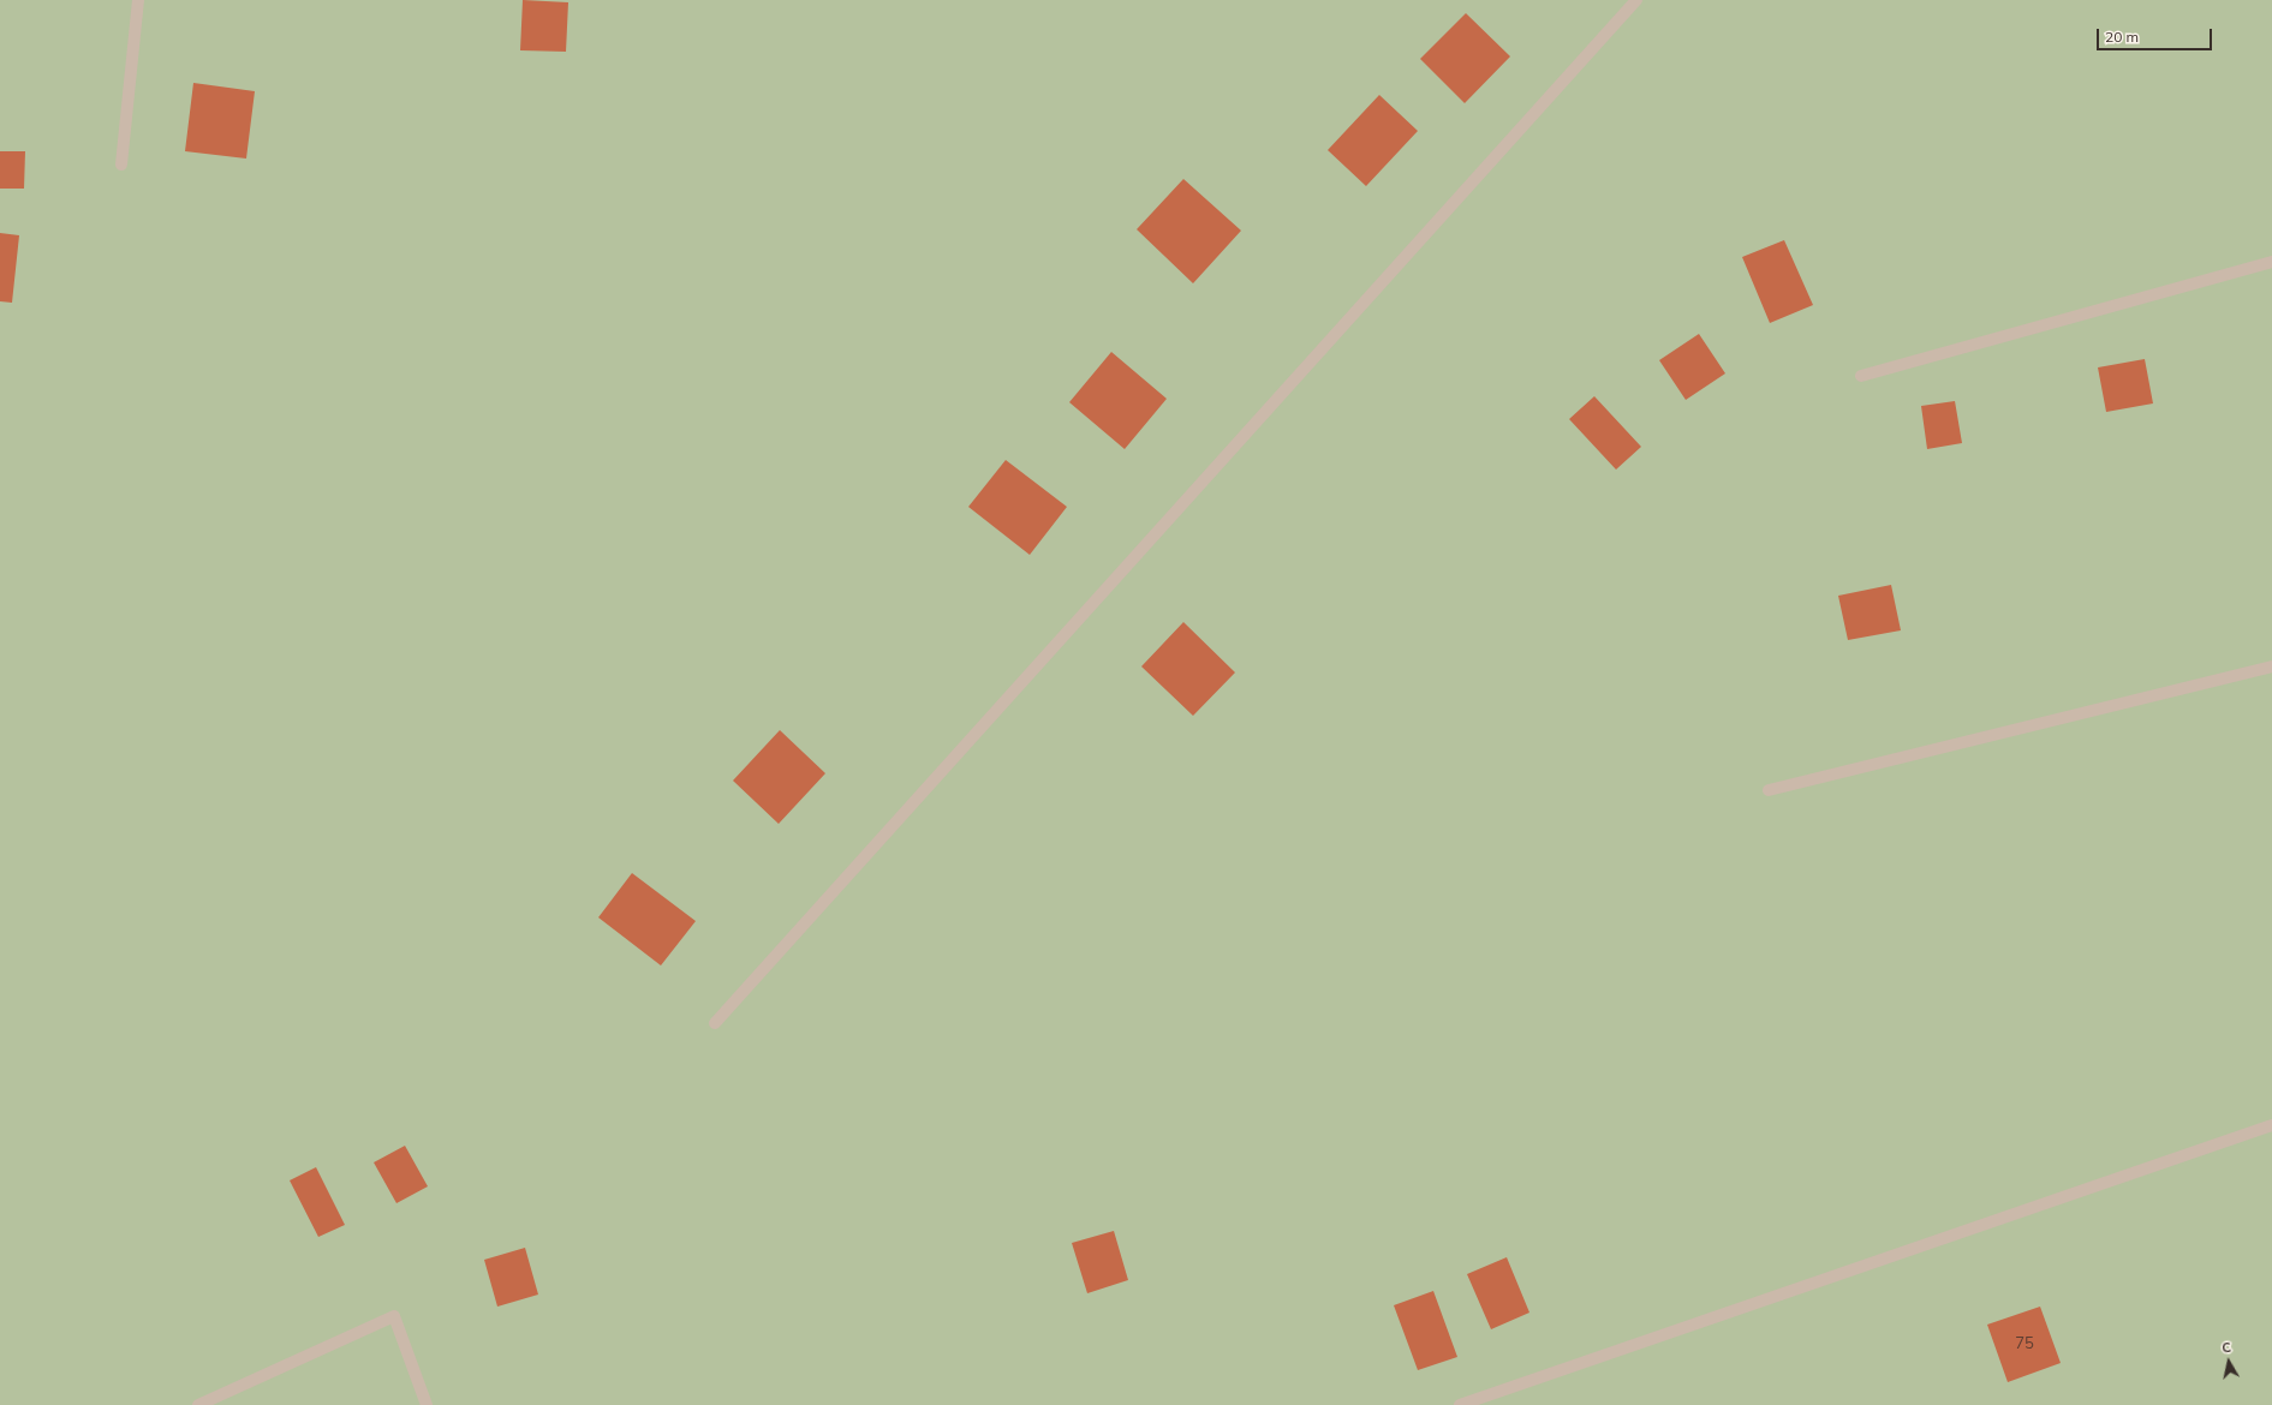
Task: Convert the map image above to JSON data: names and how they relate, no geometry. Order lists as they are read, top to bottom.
{
  "house_numbers": ["75"],
  "scale_bar": "20 m",
  "north": "top"
}
